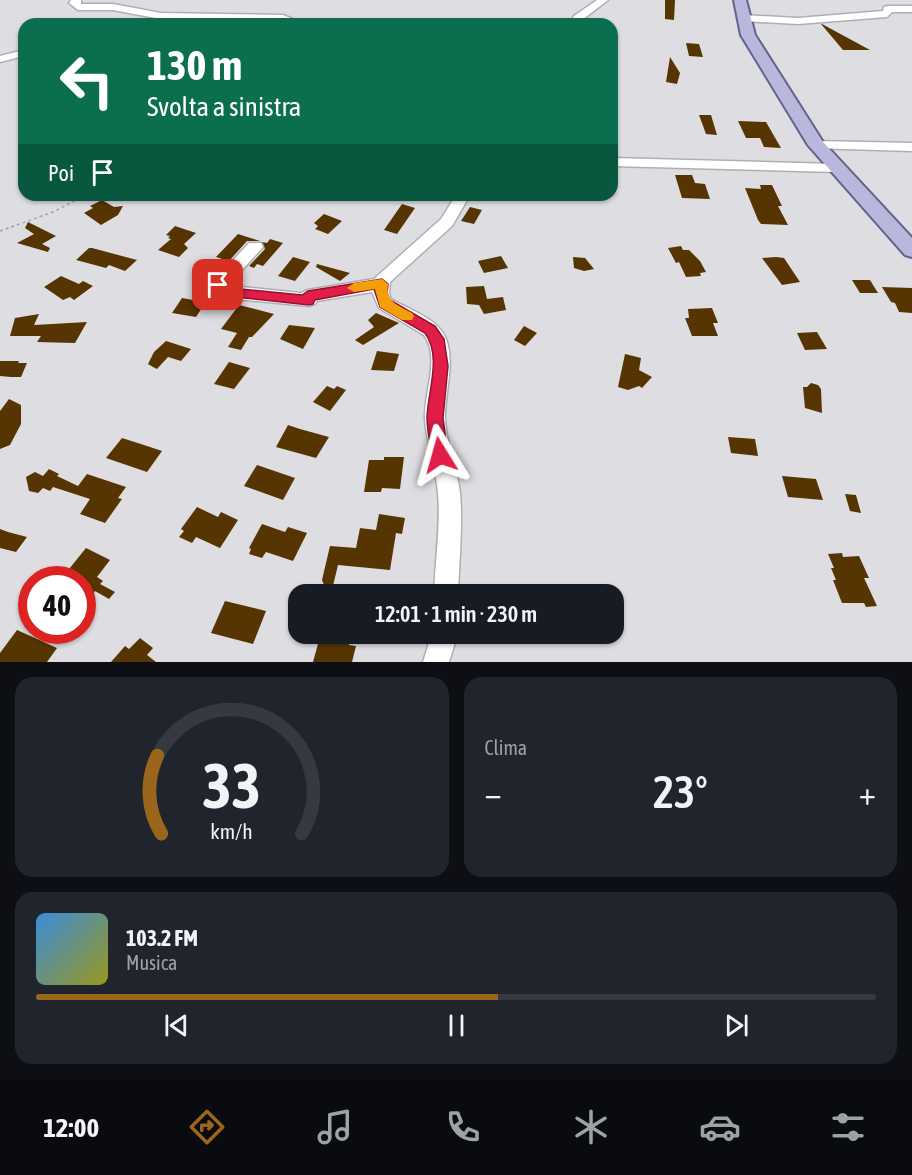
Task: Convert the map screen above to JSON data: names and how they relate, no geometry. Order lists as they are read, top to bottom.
{
  "page": {
    "turn": ["130 m", "Svolta a sinistra"],
    "then": "Poi",
    "limit": "40",
    "trip": "12:01 · 1 min · 230 m",
    "tile": "Clima",
    "heat": ["−", "23°", "+"],
    "song": ["103.2 FM", "Musica"],
    "tabs": "12:00",
    "gauge": ["33", "km/h"]
  }
}
